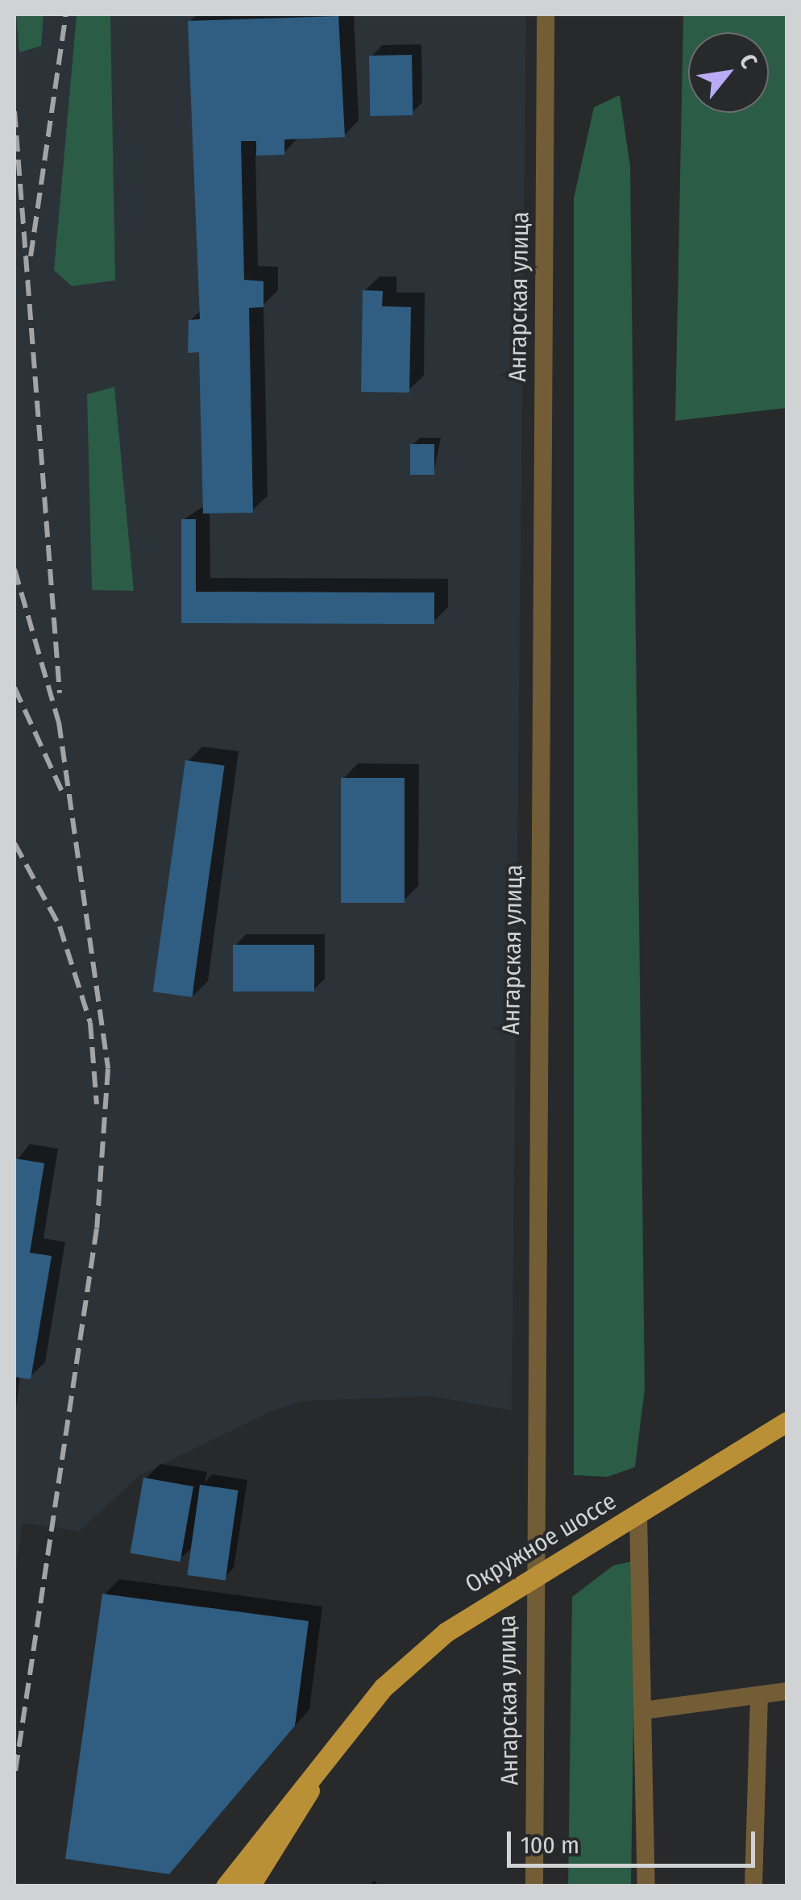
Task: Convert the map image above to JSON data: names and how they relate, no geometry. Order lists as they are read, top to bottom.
{
  "streets": {
    "main road": ["Окружное шоссе"],
    "street": ["Ангарская улица"]
  },
  "crossings": [
    ["Ангарская улица", "Окружное шоссе"]
  ],
  "scale_bar": "100 m",
  "north": "top right"
}
